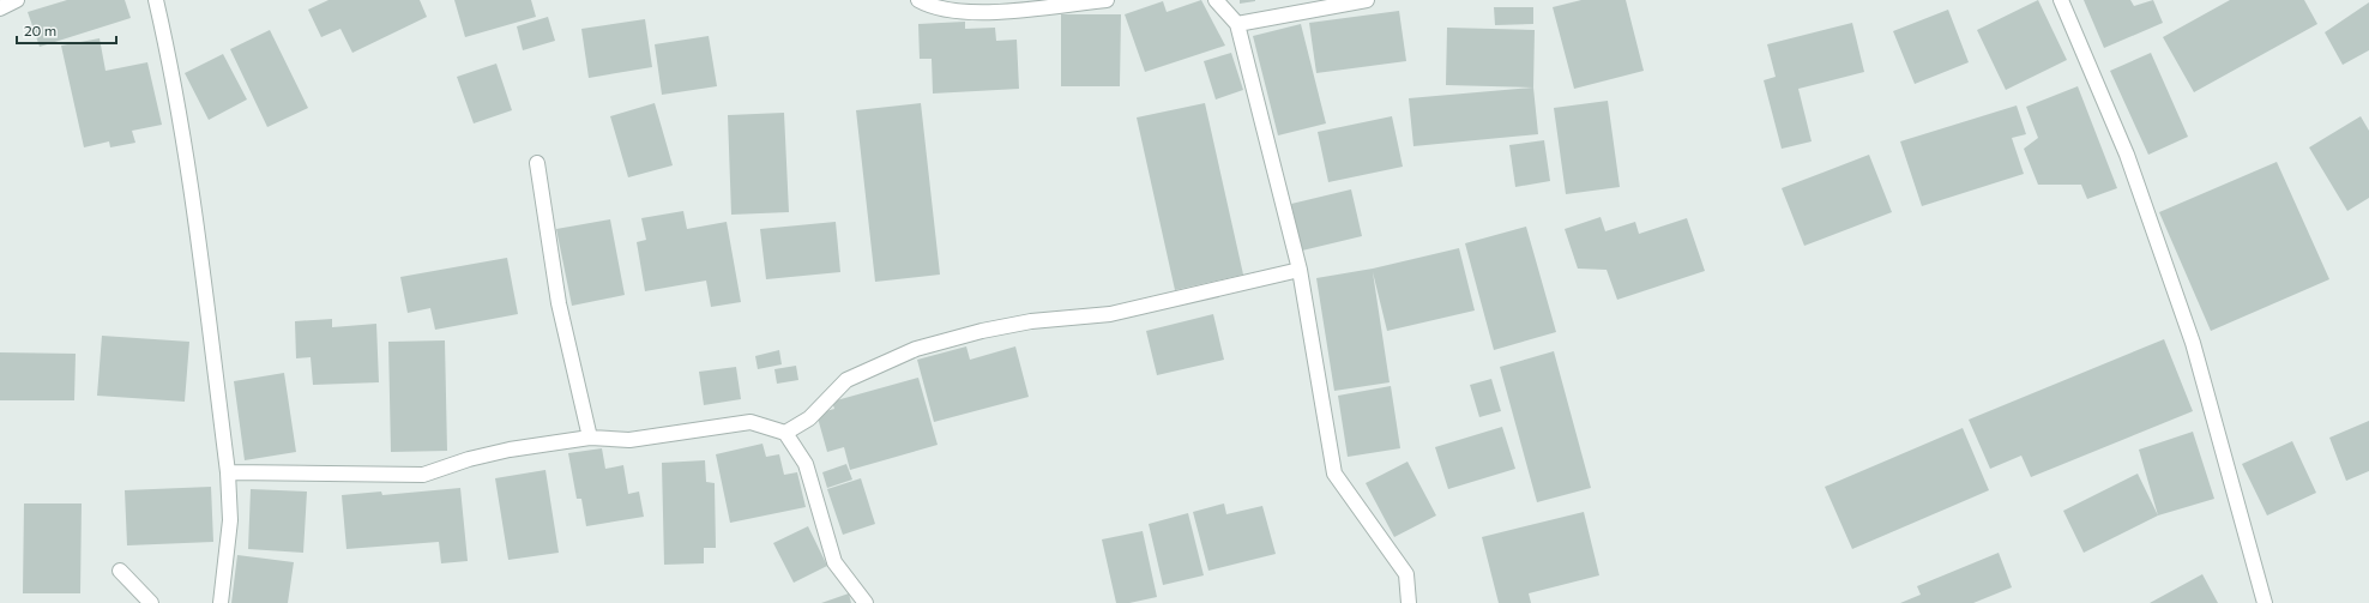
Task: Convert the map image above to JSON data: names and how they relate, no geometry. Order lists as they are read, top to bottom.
{
  "scale_bar": "20 m"
}
